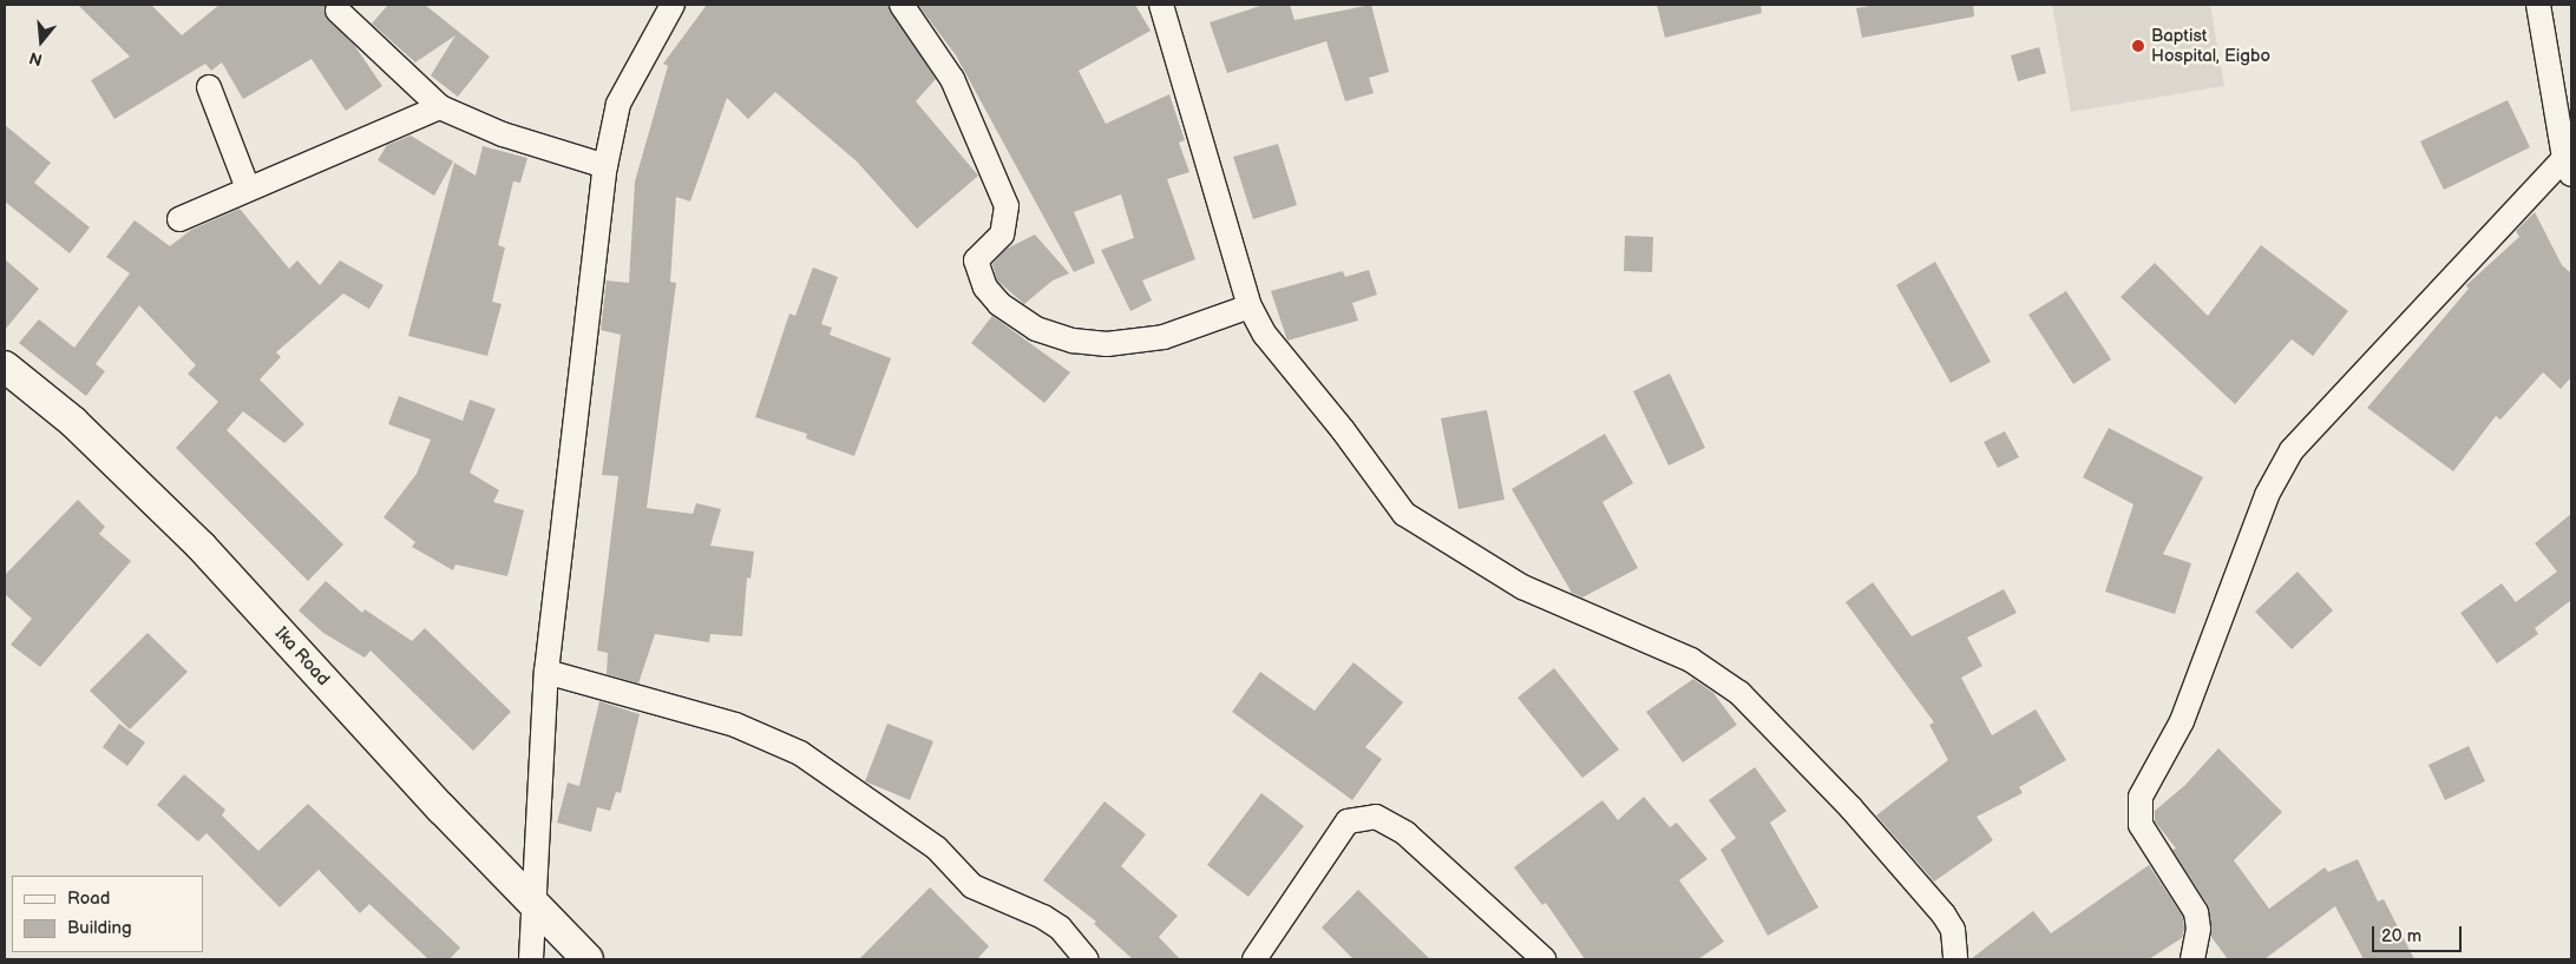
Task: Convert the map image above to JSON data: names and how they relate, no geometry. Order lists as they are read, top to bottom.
{
  "streets": {
    "street": ["Ika Road"]
  },
  "places": ["Baptist Hospital, Eigbo"],
  "legend": ["Road", "Building"],
  "scale_bar": "20 m",
  "north": "bottom"
}
